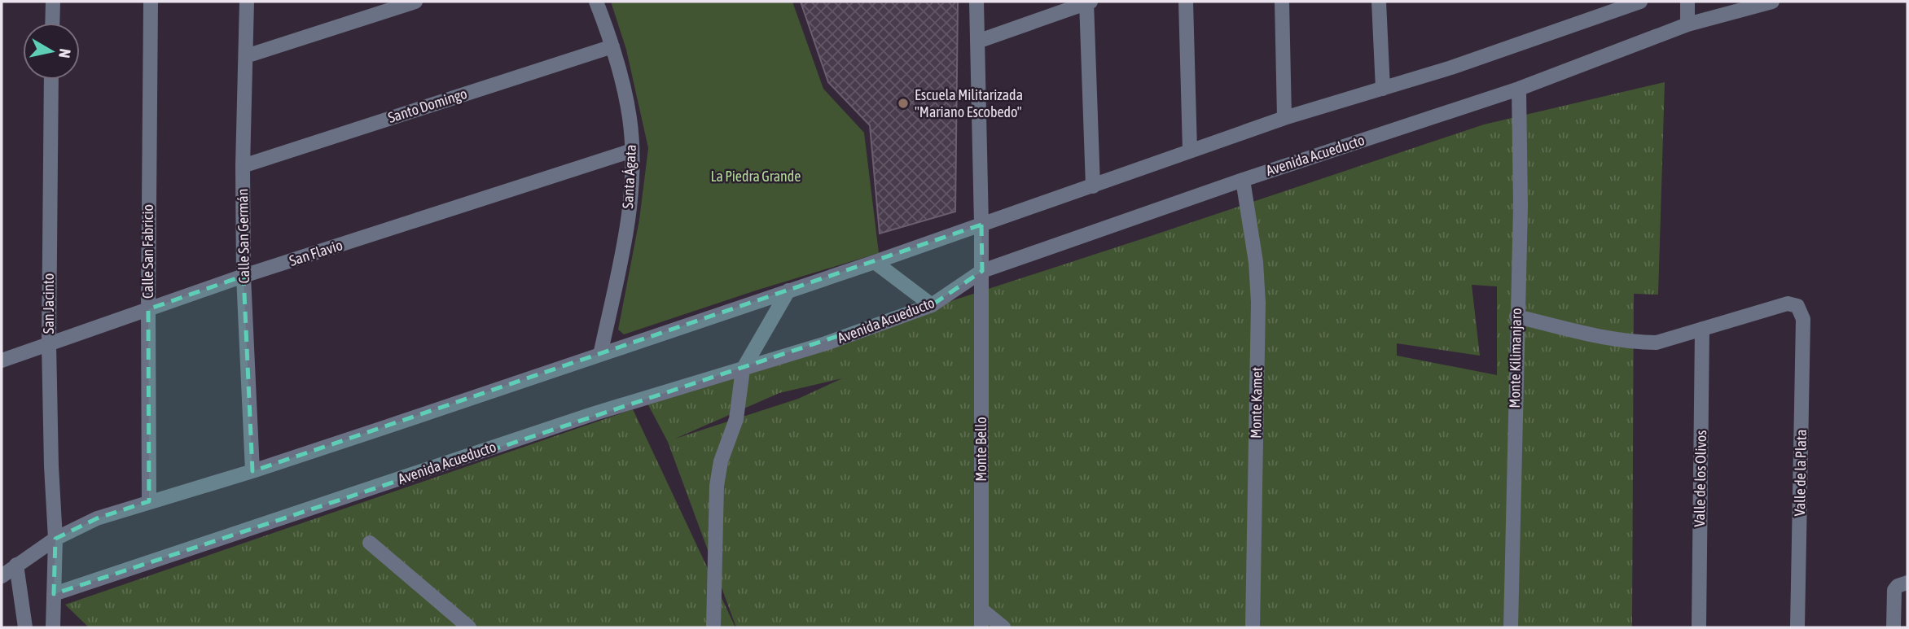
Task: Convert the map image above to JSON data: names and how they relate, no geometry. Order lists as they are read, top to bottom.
{
  "streets": {
    "street": [
      "Santo Domingo",
      "Avenida Acueducto",
      "Santa Ágata",
      "Calle San Germán",
      "Calle San Fabricio",
      "San Flavio",
      "San Jacinto",
      "Monte Kilimanjaro",
      "Monte Kamet",
      "Monte Bello",
      "Valle de la Plata",
      "Valle de los Olivos"
    ]
  },
  "crossings": [
    ["Santo Domingo", "Santa Ágata"],
    ["Santo Domingo", "Calle San Germán"],
    ["Avenida Acueducto", "San Jacinto"],
    ["Avenida Acueducto", "Monte Kilimanjaro"],
    ["Avenida Acueducto", "Monte Kamet"],
    ["Avenida Acueducto", "Monte Bello"],
    ["Santa Ágata", "San Flavio"],
    ["Calle San Germán", "San Flavio"],
    ["Calle San Fabricio", "San Flavio"],
    ["San Flavio", "San Jacinto"],
    ["Valle de la Plata", "Valle de los Olivos"]
  ],
  "parks": ["La Piedra Grande"],
  "places": ["Escuela Militarizada \"Mariano Escobedo\""],
  "north": "right"
}
